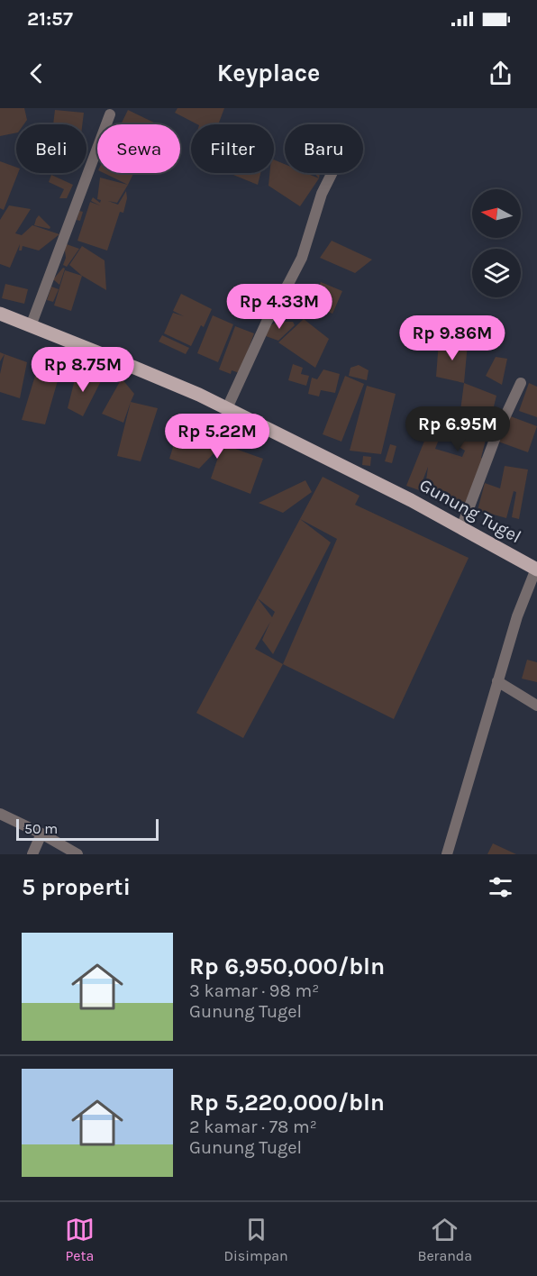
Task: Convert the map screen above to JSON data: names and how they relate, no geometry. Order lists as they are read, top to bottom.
{
  "streets": {
    "main road": ["Gunung Tugel"]
  },
  "scale_bar": "50 m",
  "north": "left",
  "page": {
    "status": "21:57",
    "header": "Keyplace",
    "chip": [
      "Beli",
      "Sewa",
      "Filter",
      "Baru"
    ],
    "price": [
      "Rp 4.33M",
      "Rp 9.86M",
      "Rp 8.75M",
      "Rp 6.95M",
      "Rp 5.22M"
    ],
    "scale": "50 m",
    "heading": "5 properti",
    "list": [
      {
        "name": "Rp 6,950,000/bln",
        "note": "3 kamar · 98 m² · Gunung Tugel"
      },
      {
        "name": "Rp 5,220,000/bln",
        "note": "2 kamar · 78 m² · Gunung Tugel"
      }
    ],
    "tabs": ["Peta", "Disimpan", "Beranda"]
  }
}
